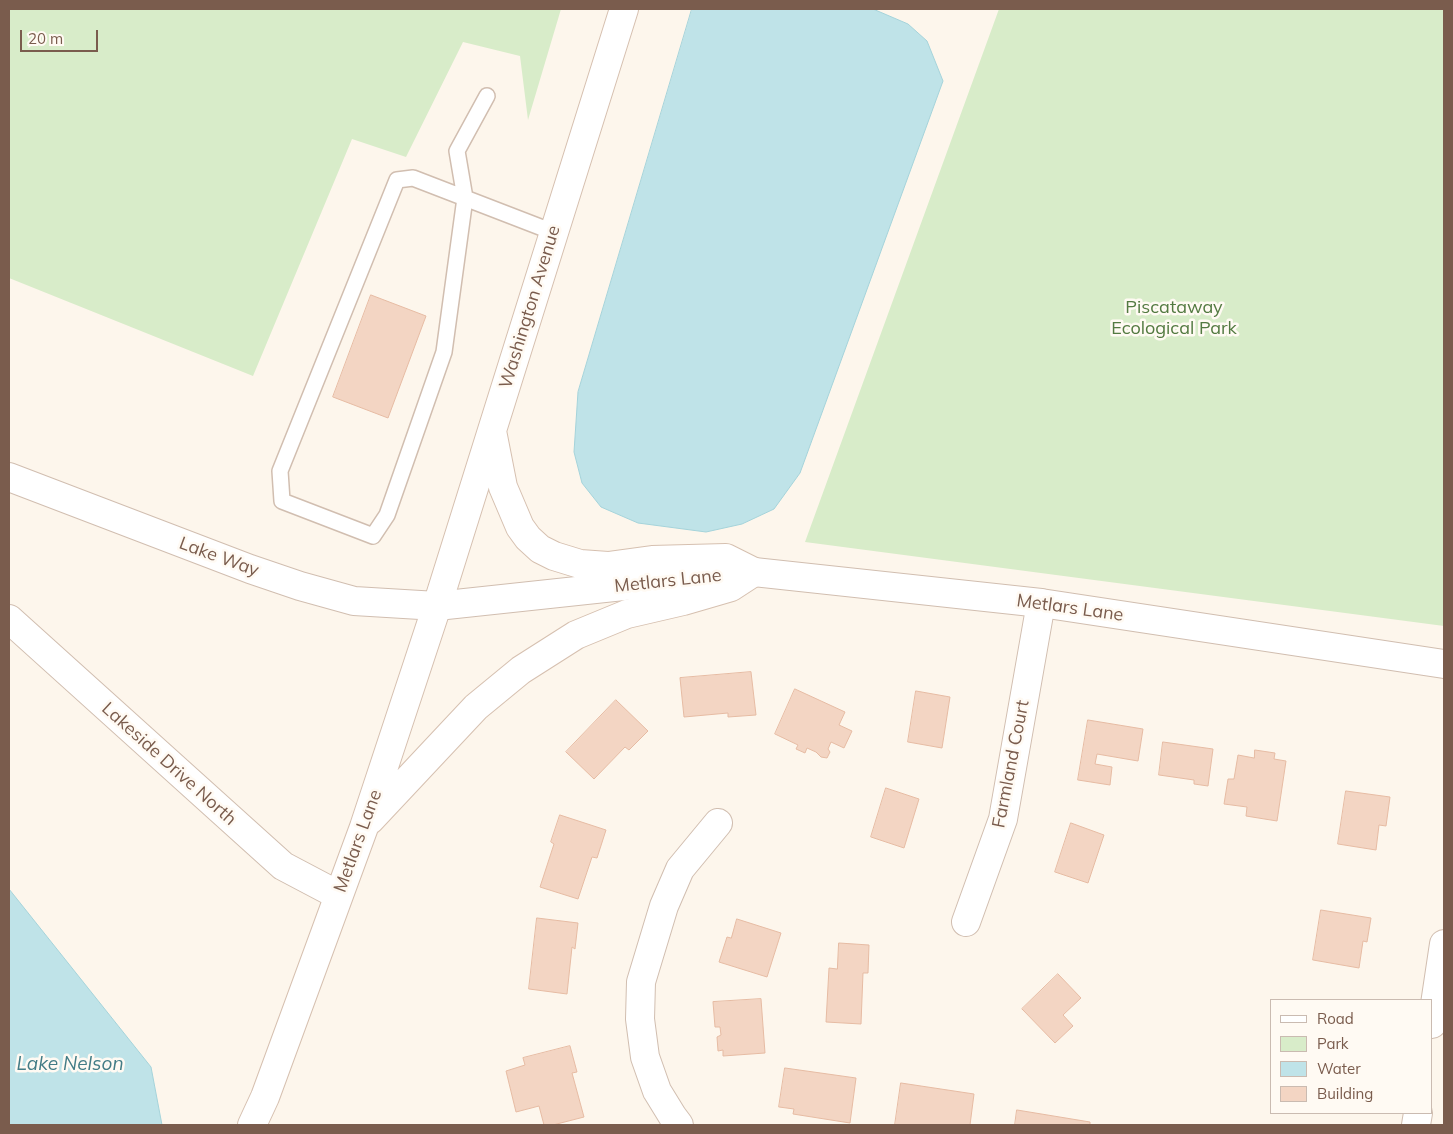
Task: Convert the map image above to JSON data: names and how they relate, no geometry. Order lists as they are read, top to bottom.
{
  "streets": {
    "street": [
      "Washington Avenue",
      "Lake Way",
      "Metlars Lane",
      "Lakeside Drive North",
      "Farmland Court"
    ]
  },
  "crossings": [
    ["Washington Avenue", "Lake Way"],
    ["Washington Avenue", "Metlars Lane"],
    ["Lake Way", "Metlars Lane"],
    ["Metlars Lane", "Lakeside Drive North"],
    ["Metlars Lane", "Farmland Court"]
  ],
  "water": ["Lake Nelson"],
  "parks": ["Piscataway Ecological Park"],
  "legend": [
    "Road",
    "Park",
    "Water",
    "Building"
  ],
  "scale_bar": "20 m"
}
